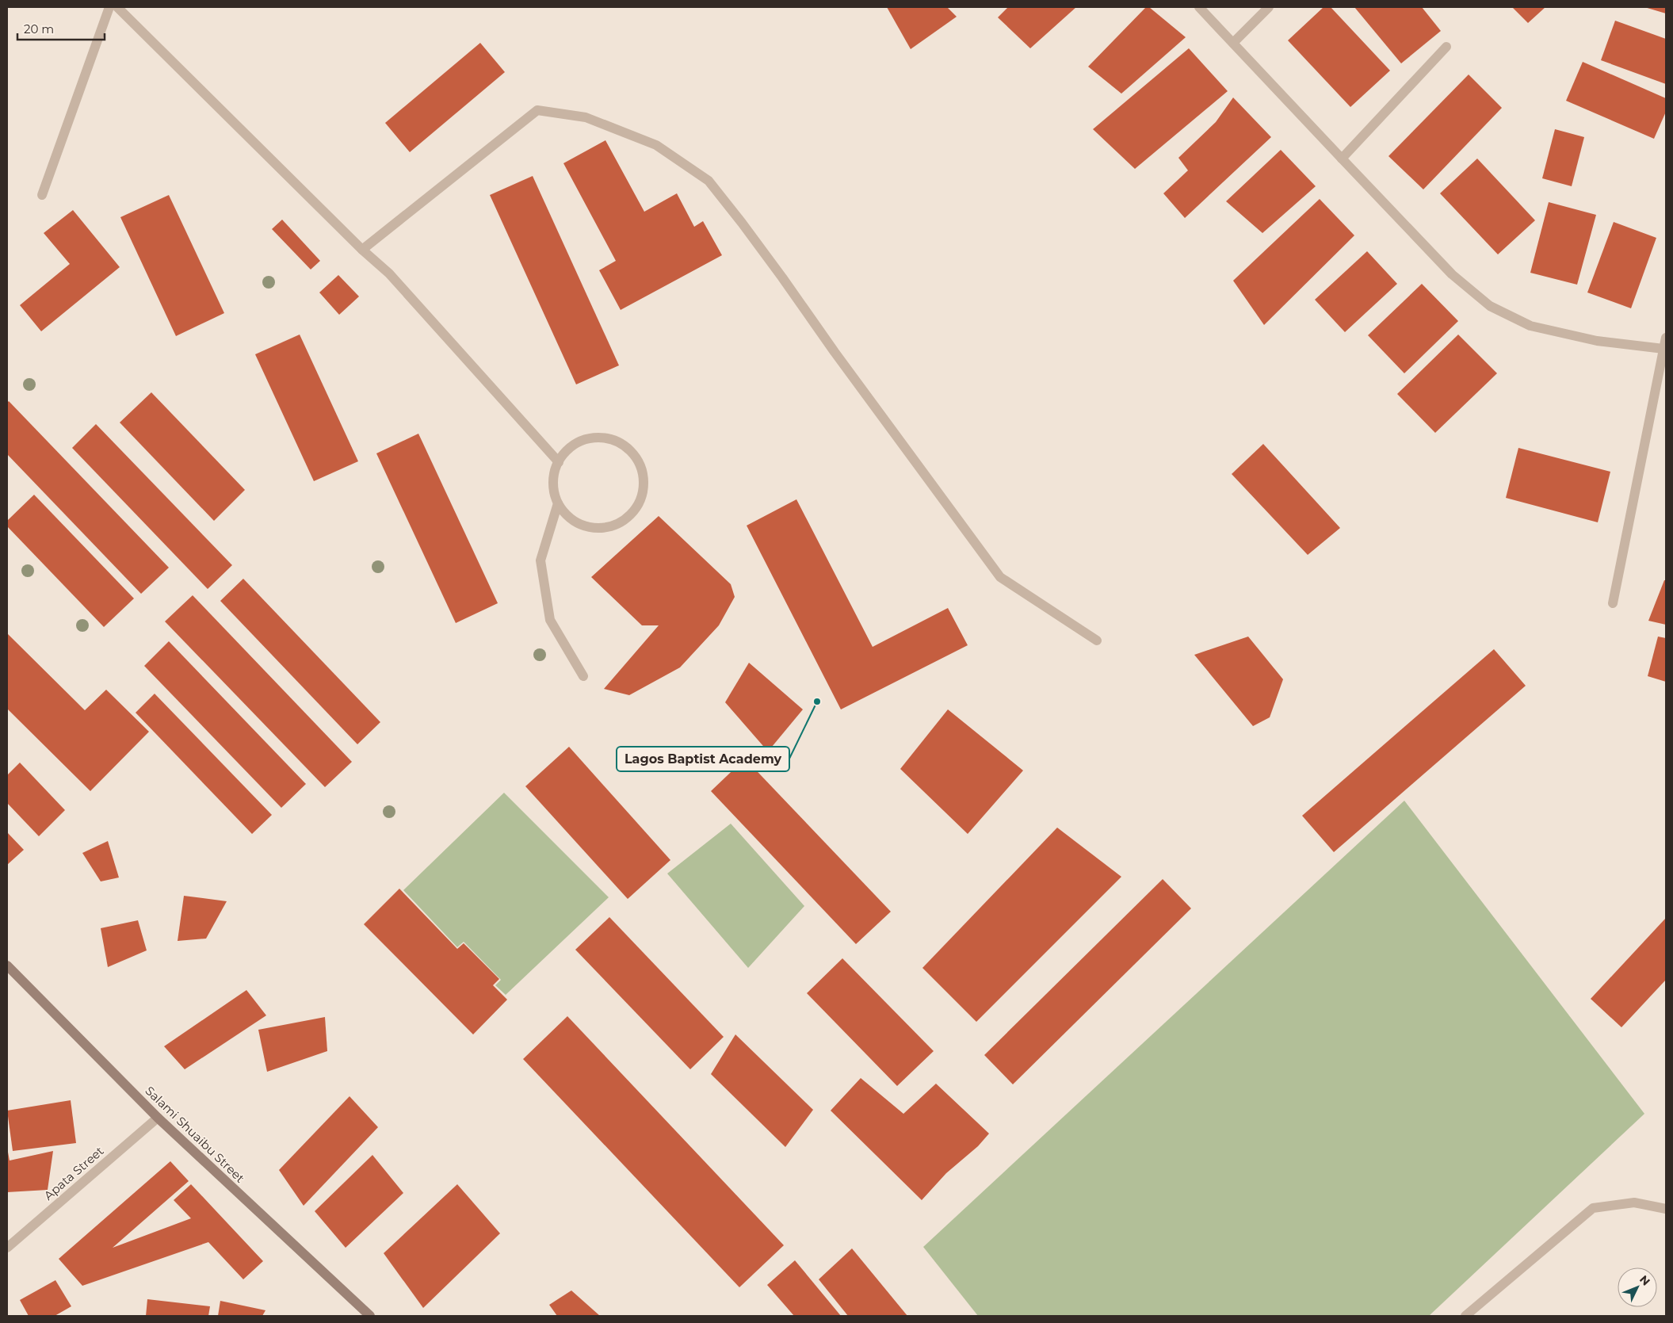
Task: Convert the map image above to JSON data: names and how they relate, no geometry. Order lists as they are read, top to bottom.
{
  "streets": {
    "street": ["Salami Shuaibu Street", "Apata Street"]
  },
  "crossings": [
    ["Salami Shuaibu Street", "Apata Street"]
  ],
  "places": ["Lagos Baptist Academy"],
  "scale_bar": "20 m",
  "north": "top right"
}
